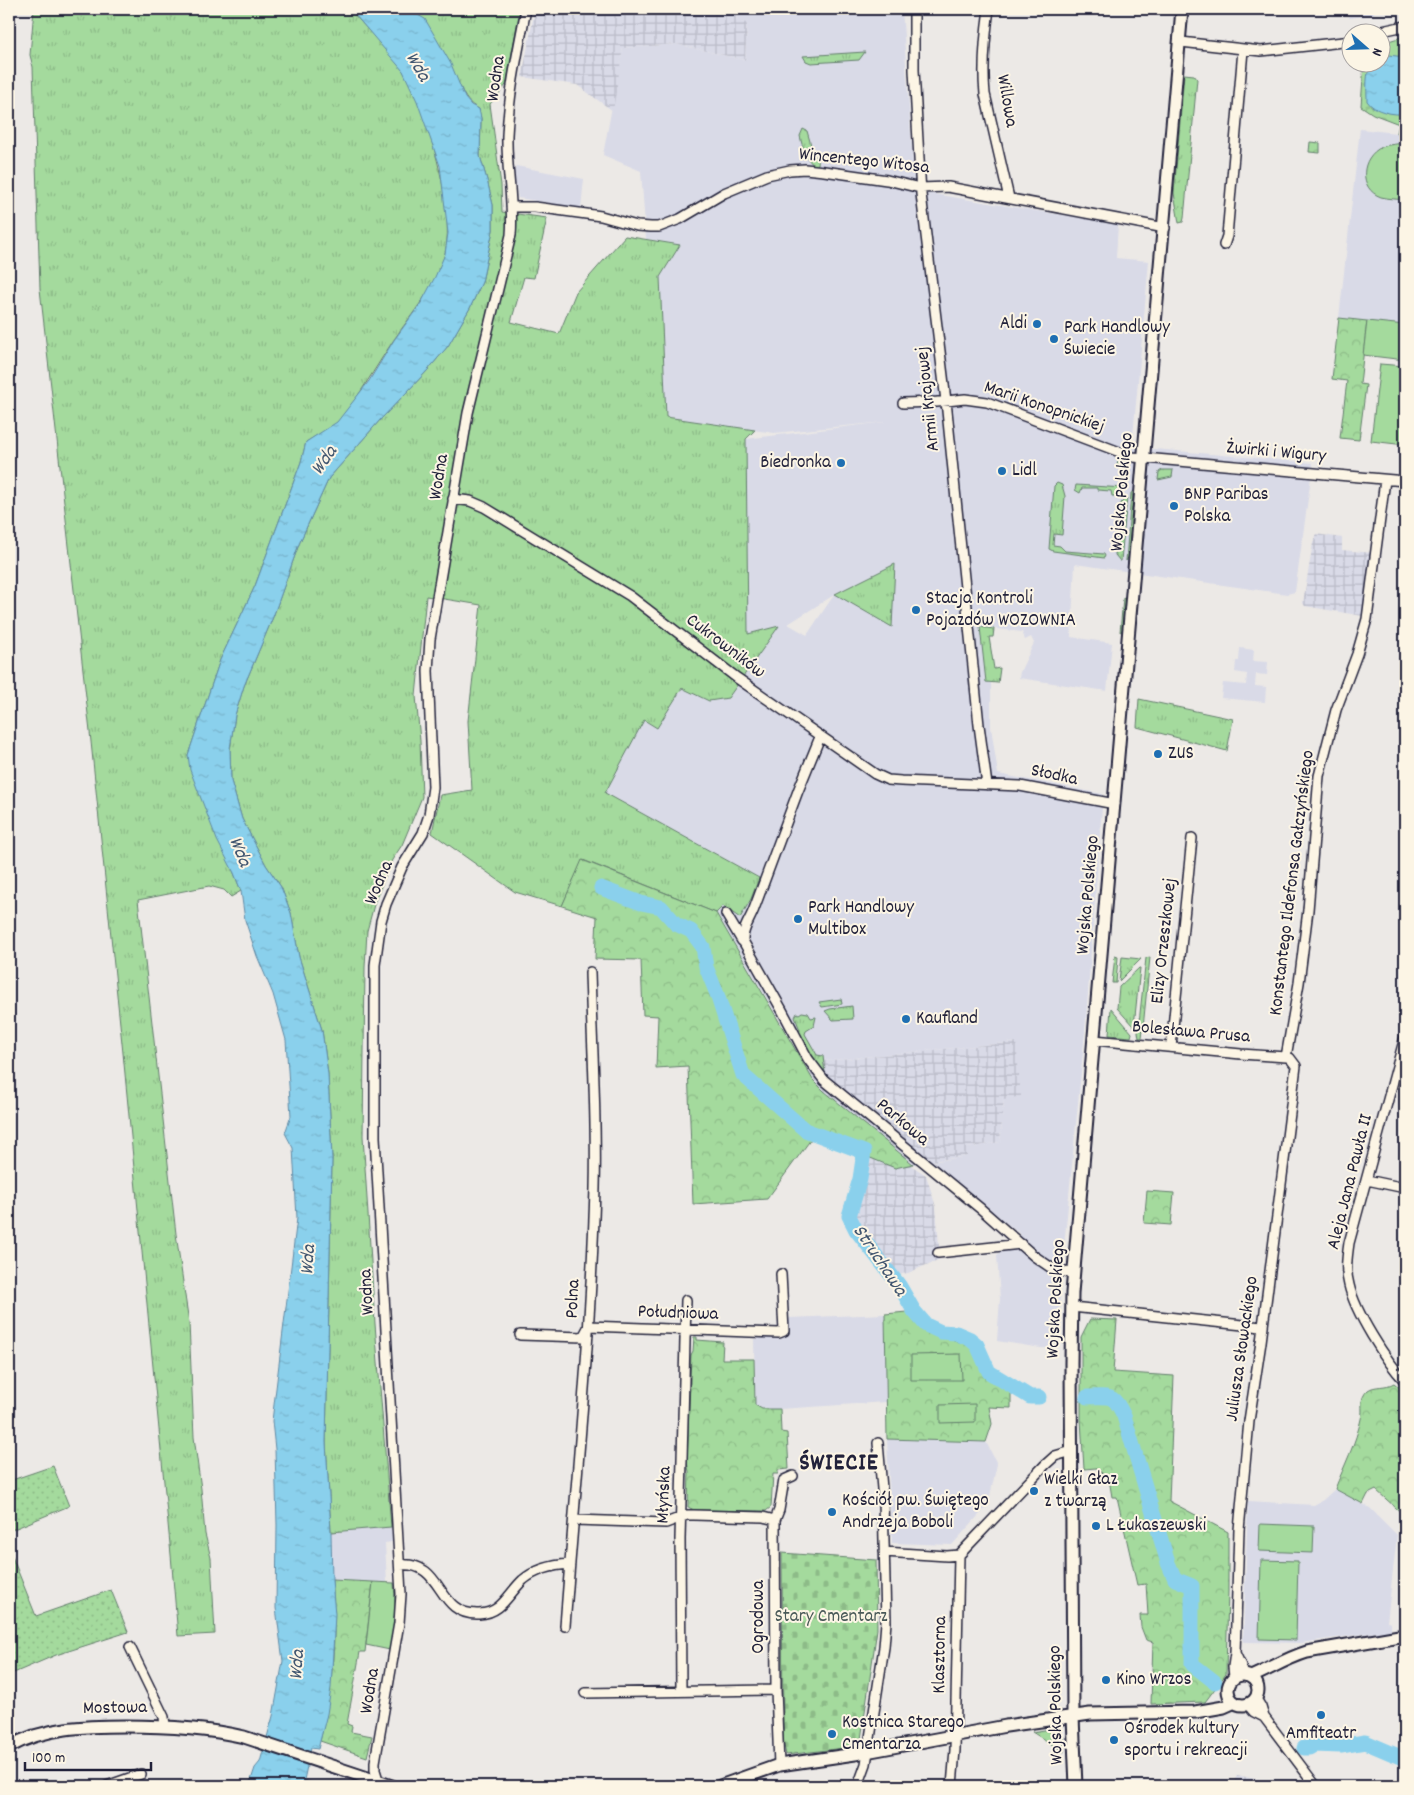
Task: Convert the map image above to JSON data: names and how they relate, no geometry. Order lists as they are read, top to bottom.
{
  "streets": {
    "street": [
      "Wodna",
      "Willowa",
      "Wincentego Witosa",
      "Armii Krajowej",
      "Marii Konopnickiej",
      "Żwirki i Wigury",
      "Wojska Polskiego",
      "Cukrowników",
      "Słodka",
      "Konstantego Ildefonsa Gałczyńskiego",
      "Elizy Orzeszkowej",
      "Bolesława Prusa",
      "Parkowa",
      "Aleja Jana Pawła II",
      "Polna",
      "Południowa",
      "Juliusza Słowackiego",
      "Młyńska",
      "Ogrodowa",
      "Klasztorna",
      "Mostowa"
    ]
  },
  "crossings": [
    ["Wodna", "Wincentego Witosa"],
    ["Wodna", "Cukrowników"],
    ["Wodna", "Mostowa"],
    ["Willowa", "Wincentego Witosa"],
    ["Wincentego Witosa", "Armii Krajowej"],
    ["Wincentego Witosa", "Wojska Polskiego"],
    ["Armii Krajowej", "Marii Konopnickiej"],
    ["Armii Krajowej", "Cukrowników"],
    ["Armii Krajowej", "Słodka"],
    ["Marii Konopnickiej", "Żwirki i Wigury"],
    ["Marii Konopnickiej", "Wojska Polskiego"],
    ["Żwirki i Wigury", "Wojska Polskiego"],
    ["Żwirki i Wigury", "Konstantego Ildefonsa Gałczyńskiego"],
    ["Wojska Polskiego", "Słodka"],
    ["Wojska Polskiego", "Bolesława Prusa"],
    ["Wojska Polskiego", "Parkowa"],
    ["Cukrowników", "Słodka"],
    ["Konstantego Ildefonsa Gałczyńskiego", "Bolesława Prusa"],
    ["Konstantego Ildefonsa Gałczyńskiego", "Juliusza Słowackiego"],
    ["Elizy Orzeszkowej", "Bolesława Prusa"],
    ["Bolesława Prusa", "Juliusza Słowackiego"],
    ["Polna", "Południowa"],
    ["Południowa", "Młyńska"]
  ],
  "districts": ["ŚWIECIE"],
  "water": ["Wda", "Struchawa"],
  "parks": ["Stary Cmentarz"],
  "places": [
    "Aldi",
    "Park Handlowy Świecie",
    "Biedronka",
    "Lidl",
    "BNP Paribas Polska",
    "Stacja Kontroli Pojazdów WOZOWNIA",
    "ZUS",
    "Park Handlowy Multibox",
    "Kaufland",
    "Wielki Głaz z twarzą",
    "Kościół pw. Świętego Andrzeja Boboli",
    "L Łukaszewski",
    "Kino Wrzos",
    "Amfiteatr",
    "Kostnica Starego Cmentarza",
    "Ośrodek kultury sportu i rekreacji"
  ],
  "scale_bar": "100 m",
  "north": "right"
}
